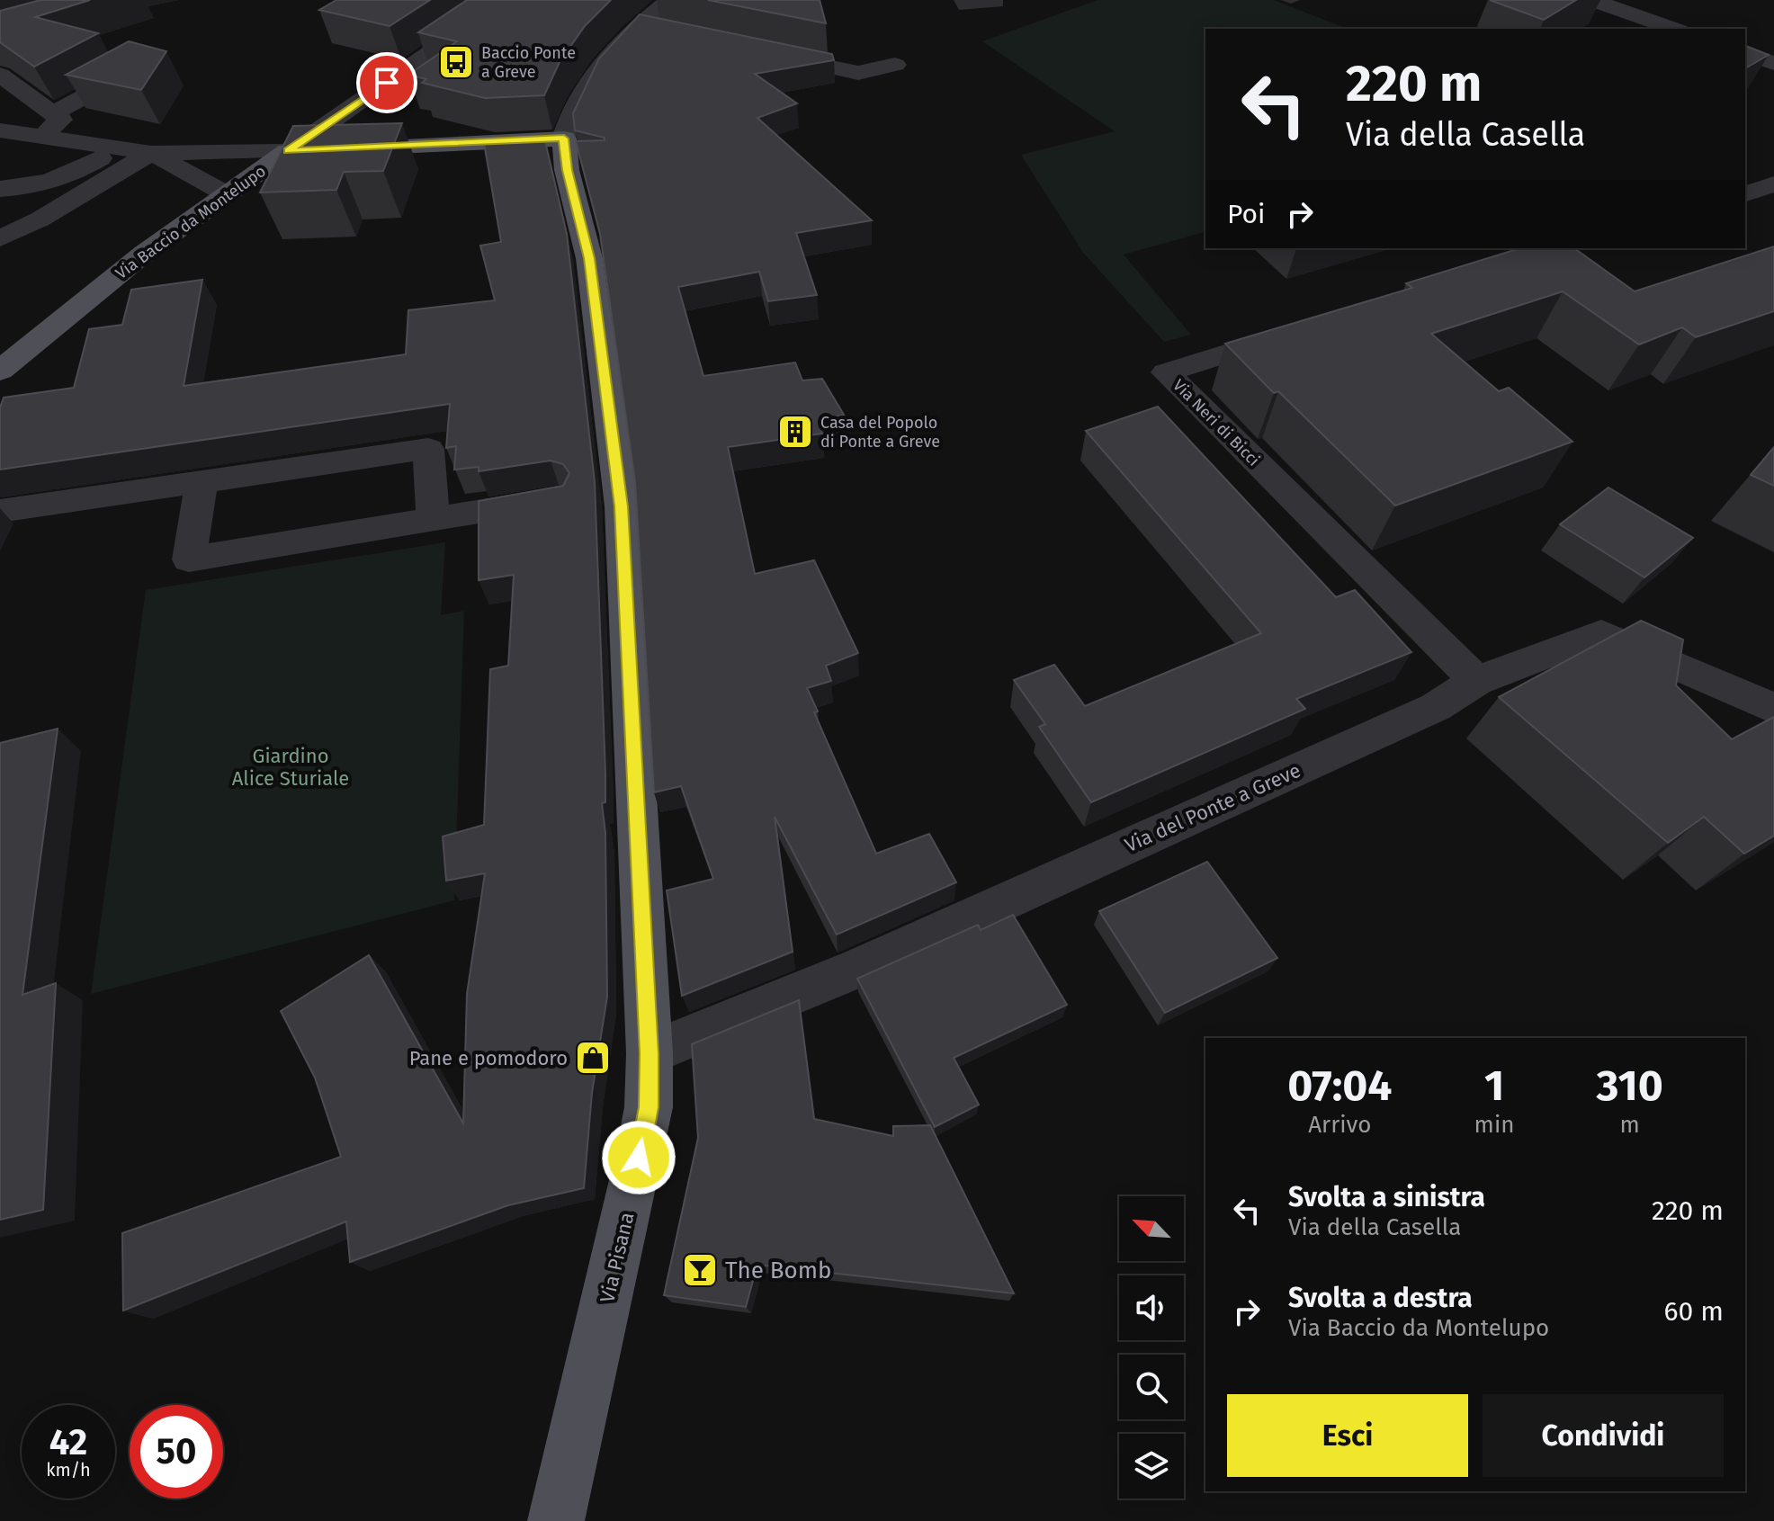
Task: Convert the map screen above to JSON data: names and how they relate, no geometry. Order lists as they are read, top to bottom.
{
  "streets": {
    "main road": ["Via Baccio da Montelupo", "Via Pisana"],
    "street": ["Via Neri di Bicci", "Via del Ponte a Greve"]
  },
  "crossings": [
    ["Via Neri di Bicci", "Via del Ponte a Greve"],
    ["Via del Ponte a Greve", "Via Pisana"]
  ],
  "parks": ["Giardino Alice Sturiale"],
  "places": {
    "bus stop": ["Baccio Ponte a Greve"],
    "building": ["Casa del Popolo di Ponte a Greve"],
    "shop": ["Pane e pomodoro"],
    "bar": ["The Bomb"]
  },
  "north": "top left",
  "page": {
    "turn": ["220 m", "Via della Casella"],
    "then": "Poi",
    "eta": [
      "07:04",
      "Arrivo",
      "1",
      "min",
      "310",
      "m"
    ],
    "list": [
      {
        "name": "Svolta a sinistra",
        "note": "Via della Casella",
        "value": "220 m"
      },
      {
        "name": "Svolta a destra",
        "note": "Via Baccio da Montelupo",
        "value": "60 m"
      }
    ],
    "buttons": ["Esci", "Condividi"],
    "speed": "42 km/h",
    "limit": "50"
  }
}
